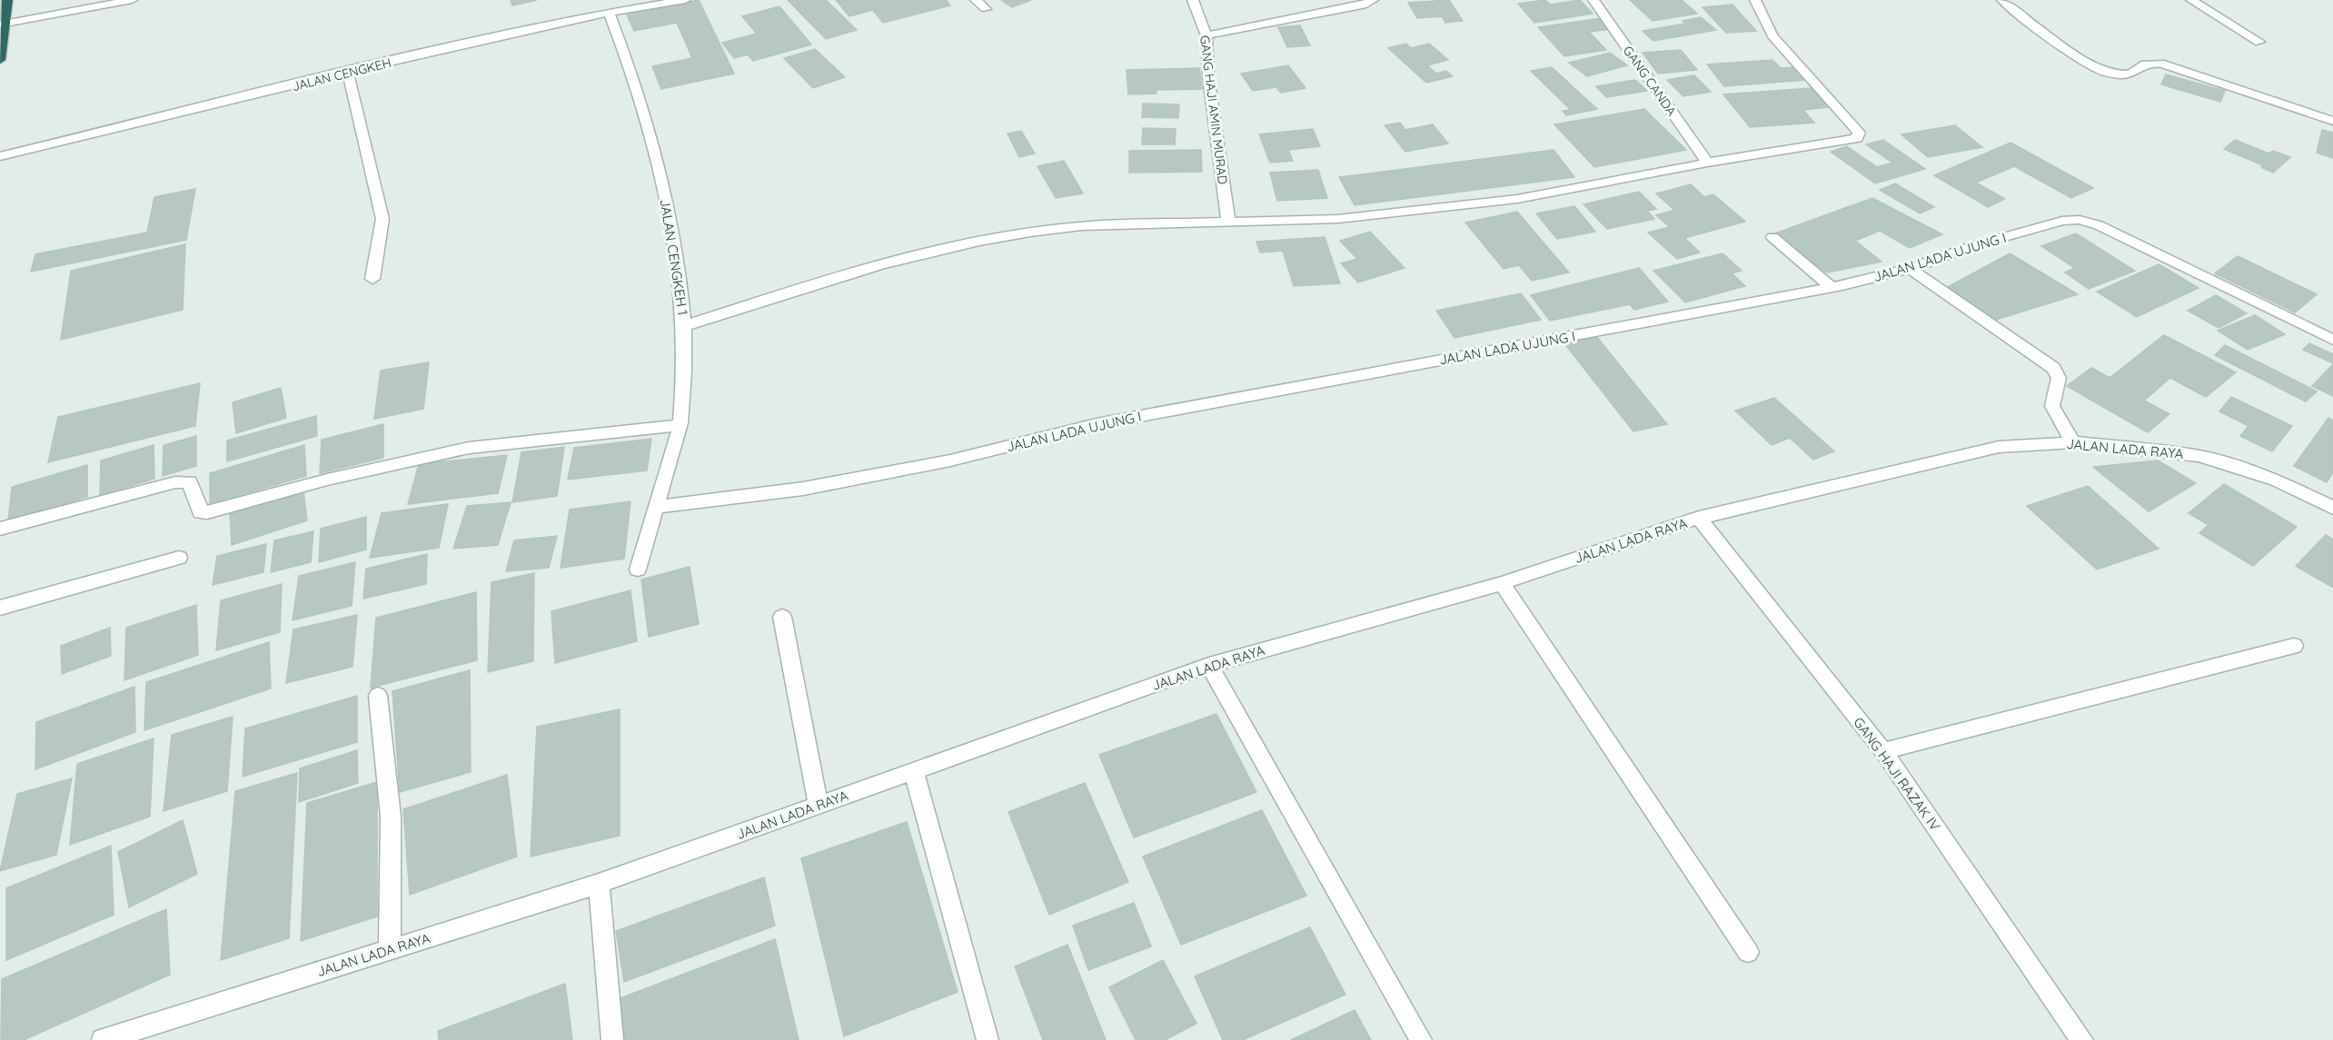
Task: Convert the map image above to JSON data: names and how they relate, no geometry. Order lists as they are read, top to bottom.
{
  "streets": {
    "street": [
      "JALAN CENGKEH",
      "GANG CANDA",
      "GANG HAJI AMIN MURAD",
      "JALAN CENGKEH 1",
      "JALAN LADA UJUNG I",
      "JALAN LADA RAYA",
      "GANG HAJI RAZAK IV"
    ]
  },
  "crossings": [
    ["JALAN CENGKEH", "JALAN CENGKEH 1"],
    ["JALAN CENGKEH 1", "JALAN LADA UJUNG I"],
    ["JALAN LADA RAYA", "GANG HAJI RAZAK IV"]
  ]
}
